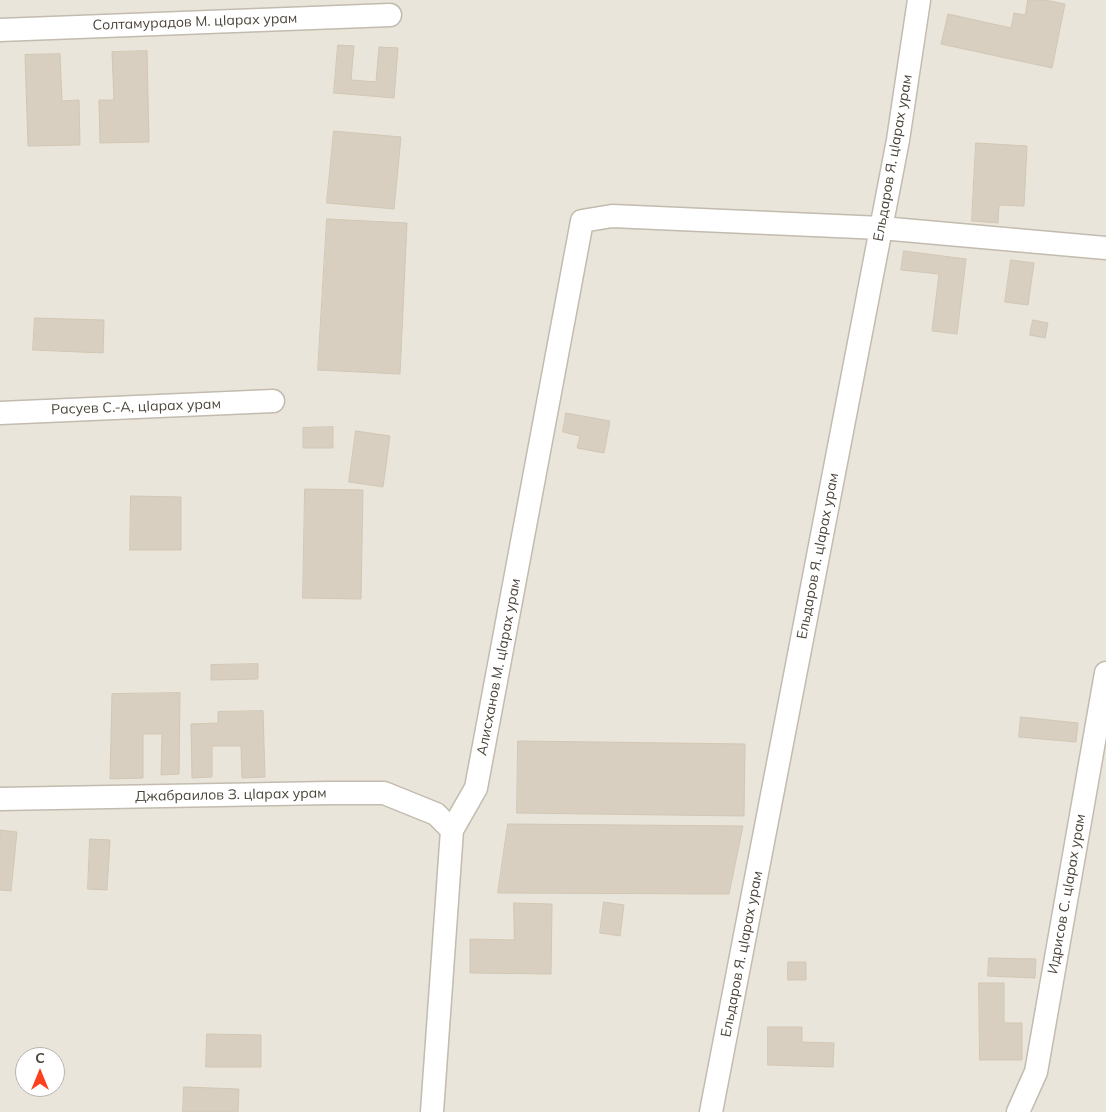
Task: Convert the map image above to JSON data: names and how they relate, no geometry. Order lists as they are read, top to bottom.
{
  "streets": {
    "street": [
      "Солтамурадов М. цIарах урам",
      "Ельдаров Я. цIарах урам",
      "Расуев С.-А, цIарах урам",
      "Алисханов М. цIарах урам",
      "Джабраилов З. цIарах урам",
      "Идрисов С. цIарах урам"
    ]
  },
  "crossings": [
    ["Ельдаров Я. цIарах урам", "Алисханов М. цIарах урам"],
    ["Алисханов М. цIарах урам", "Джабраилов З. цIарах урам"]
  ],
  "north": "top"
}
